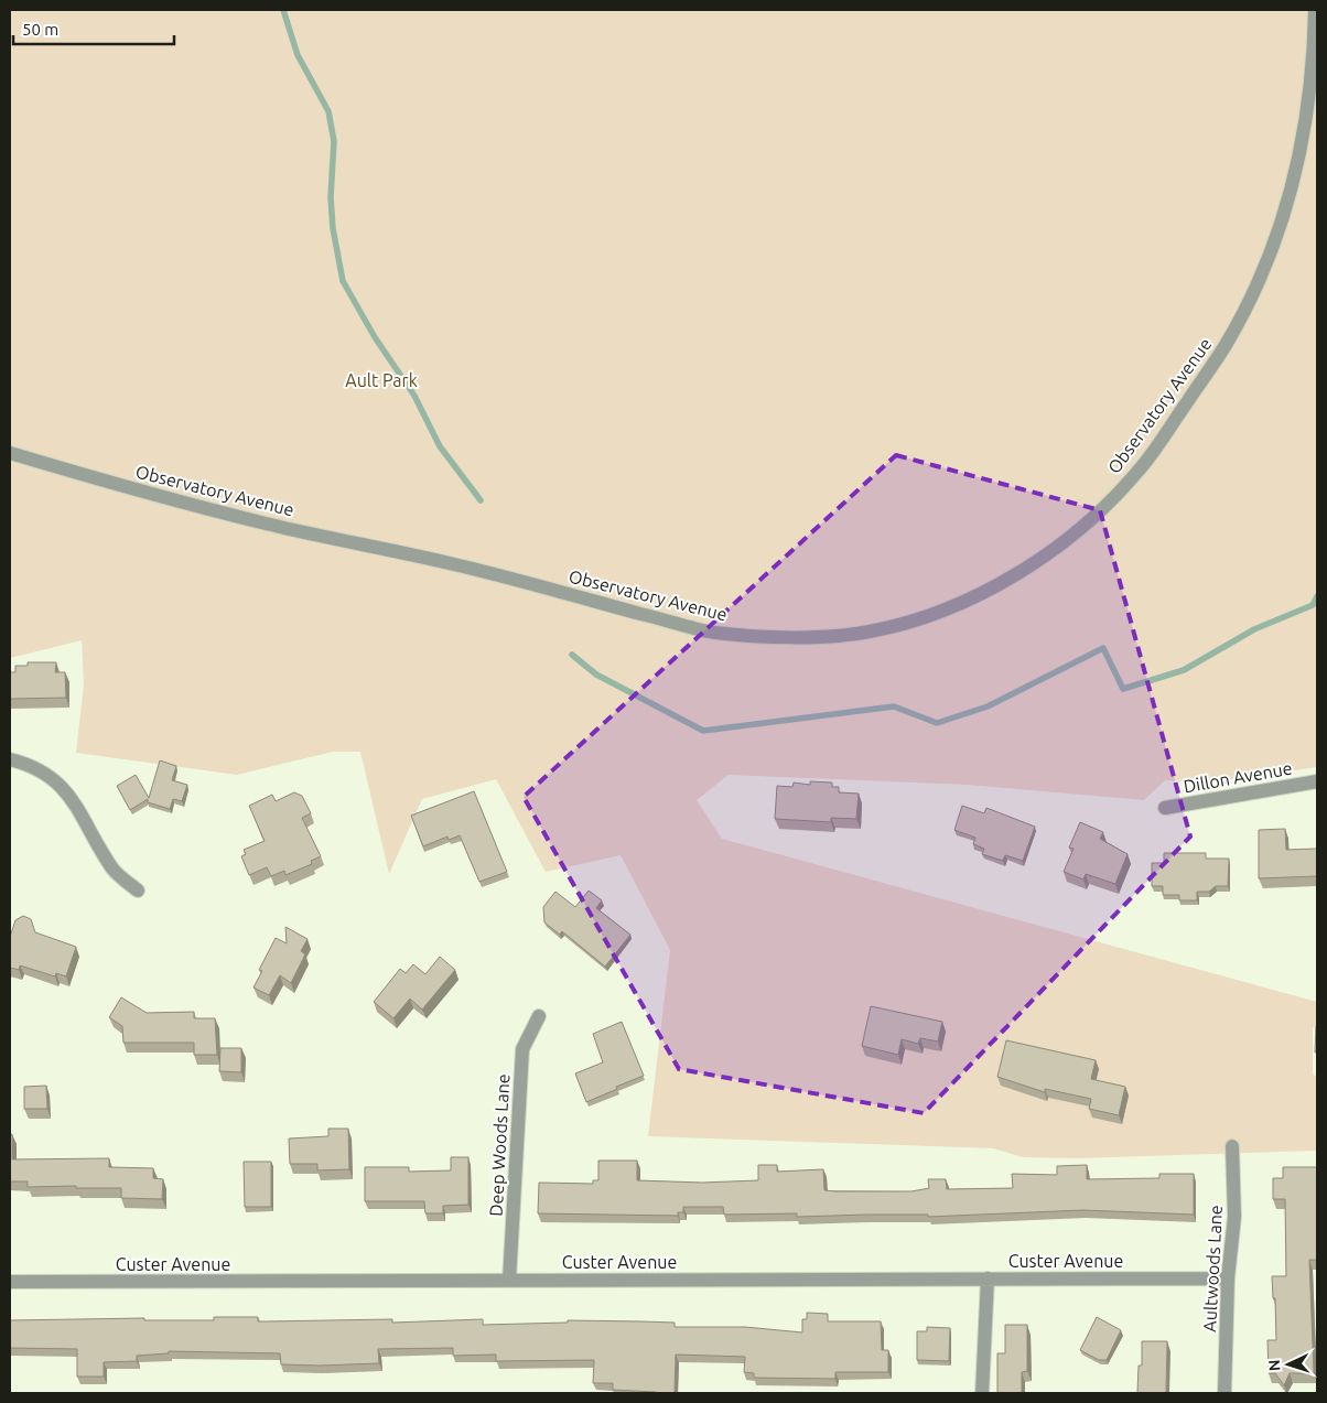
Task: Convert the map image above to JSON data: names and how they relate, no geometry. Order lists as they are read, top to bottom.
{
  "streets": {
    "street": [
      "Observatory Avenue",
      "Dillon Avenue",
      "Deep Woods Lane",
      "Custer Avenue",
      "Aultwoods Lane"
    ]
  },
  "crossings": [
    ["Deep Woods Lane", "Custer Avenue"],
    ["Custer Avenue", "Aultwoods Lane"]
  ],
  "parks": ["Ault Park"],
  "scale_bar": "50 m",
  "north": "left"
}
